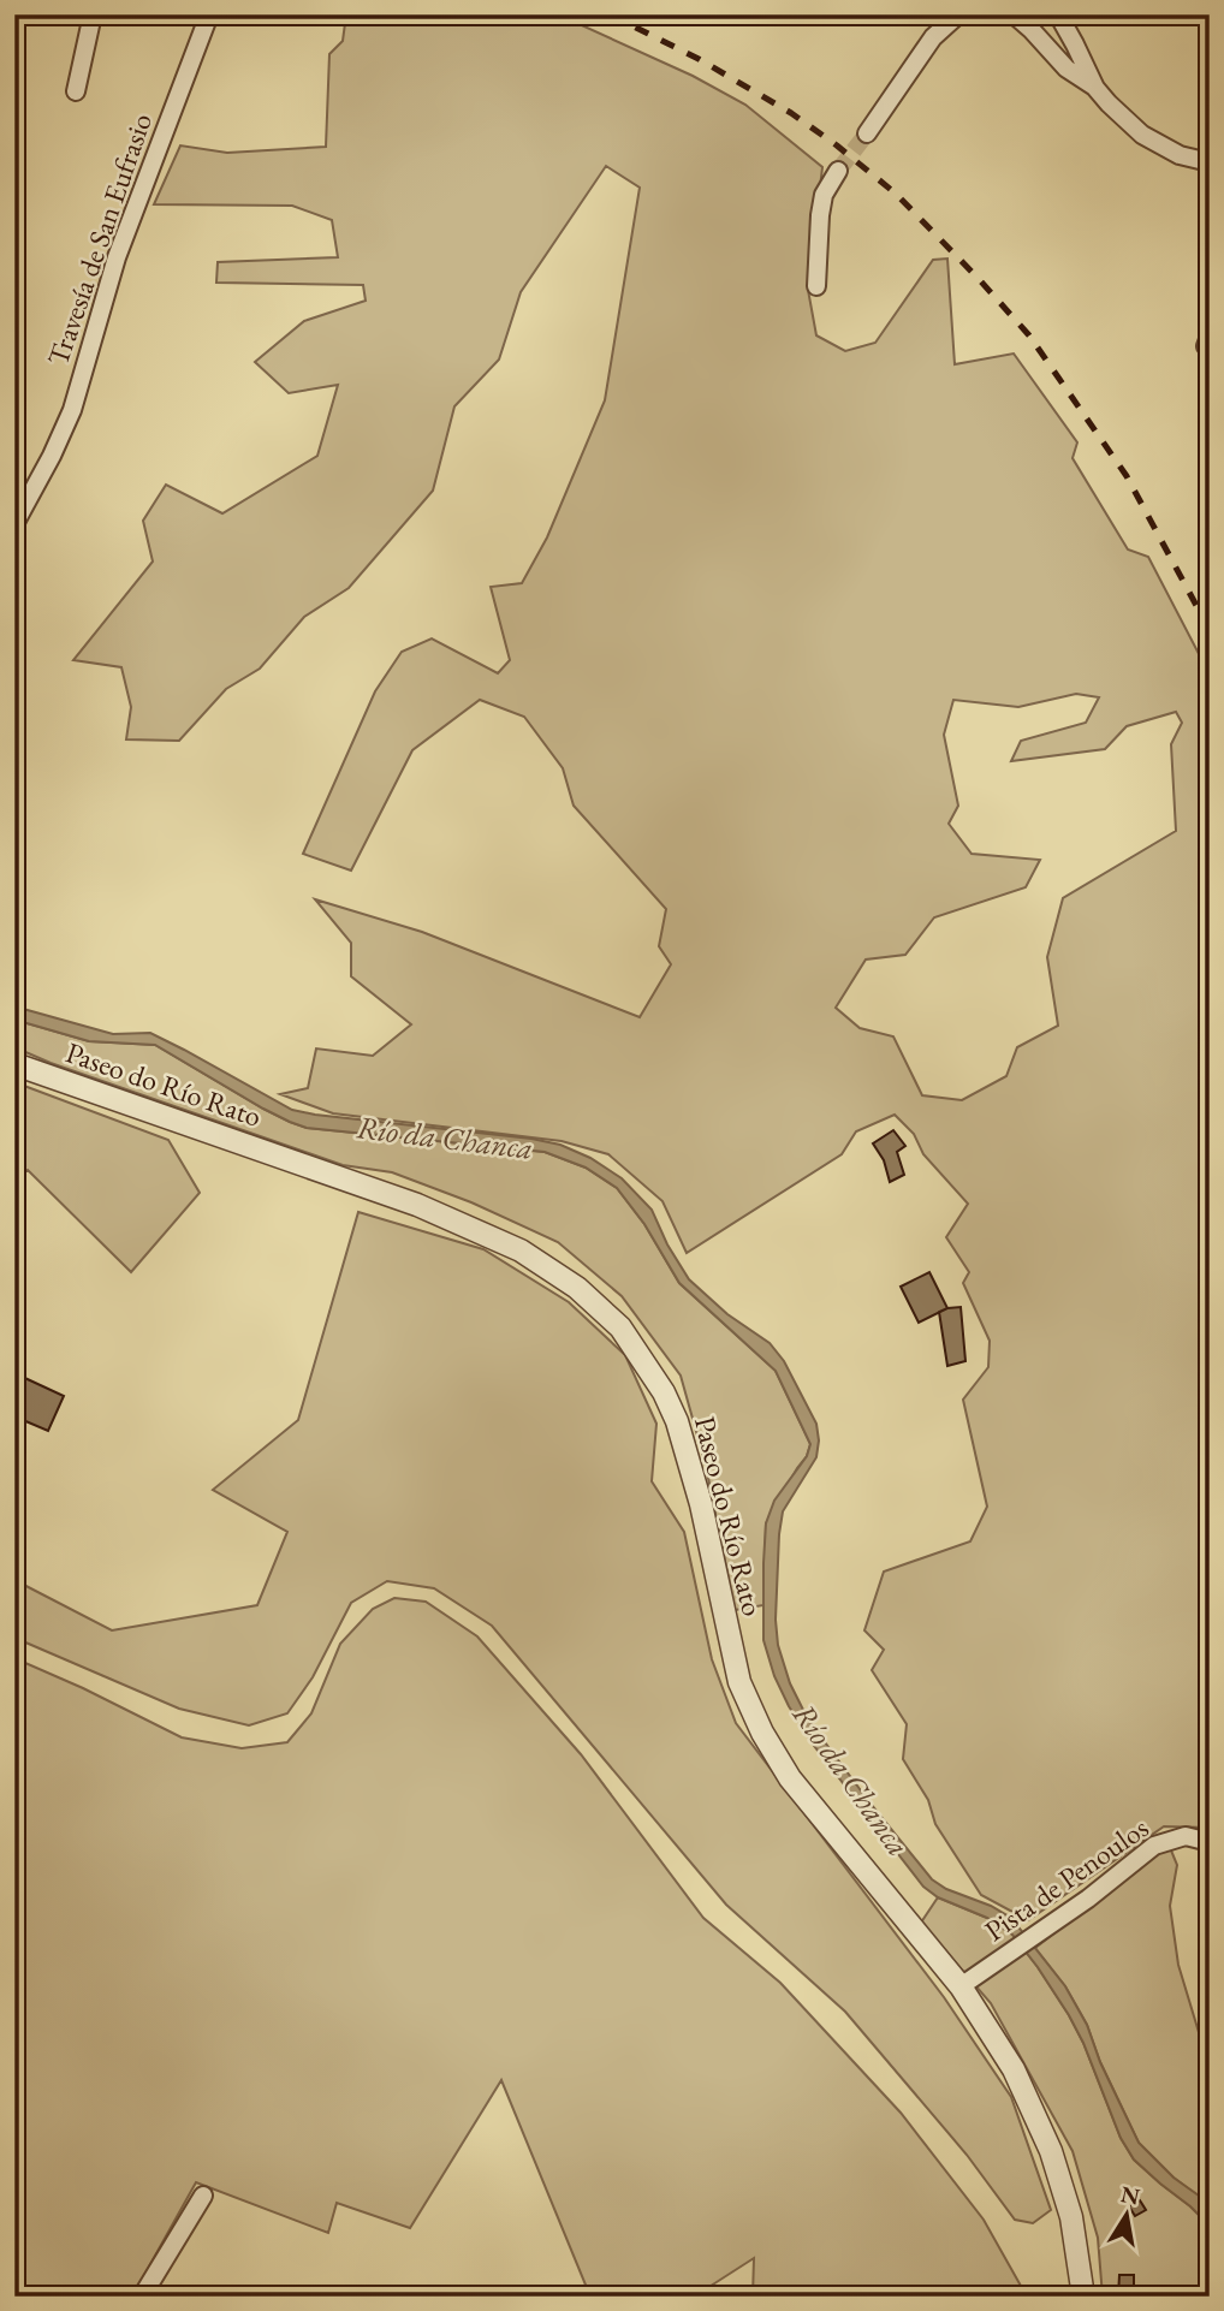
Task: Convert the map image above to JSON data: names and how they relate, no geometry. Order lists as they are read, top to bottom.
{
  "streets": {
    "street": ["Travesía de San Eufrasio", "Paseo do Río Rato", "Pista de Penoulos"]
  },
  "crossings": [
    ["Paseo do Río Rato", "Pista de Penoulos"]
  ],
  "water": ["Río da Chanca"],
  "north": "top"
}
